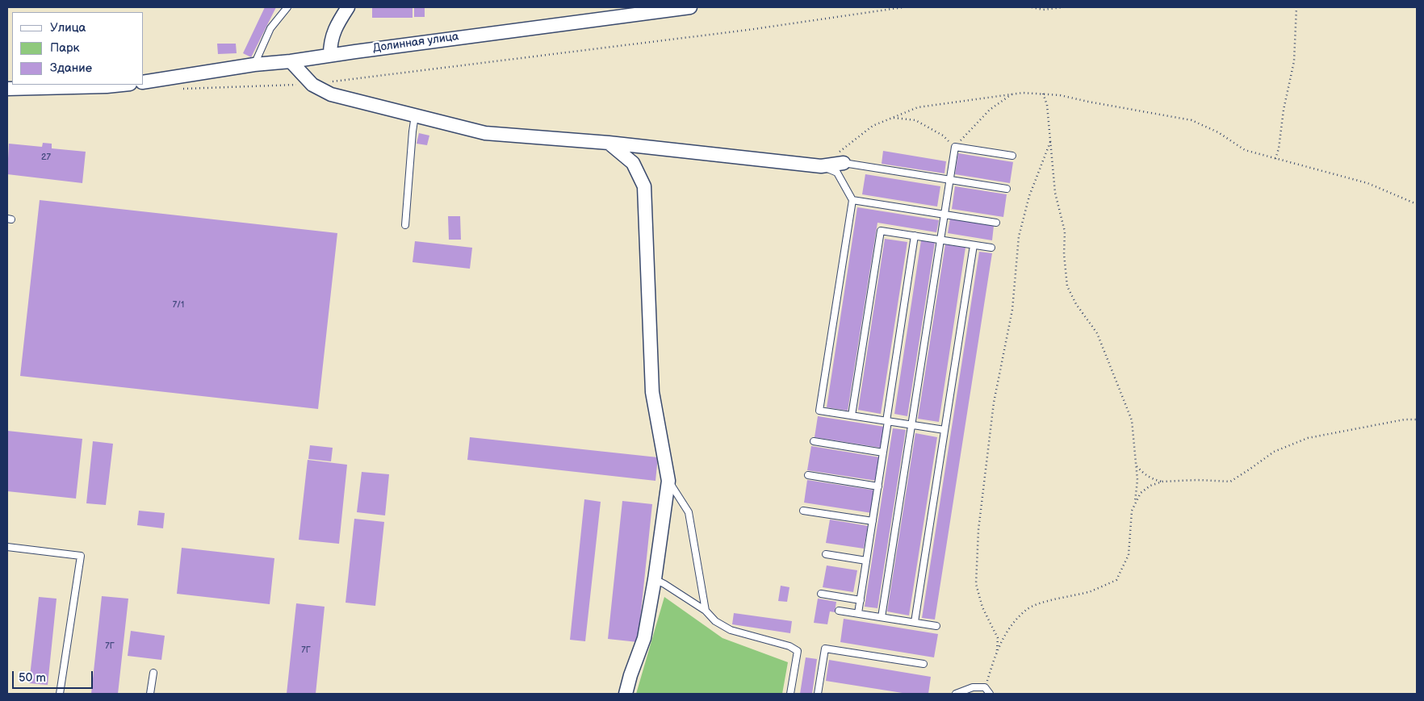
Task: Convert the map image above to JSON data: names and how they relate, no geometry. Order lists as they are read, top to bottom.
{
  "streets": {
    "street": ["Долинная улица"]
  },
  "house_numbers": [
    "27",
    "7/1",
    "7Г",
    "7Г"
  ],
  "legend": ["Улица", "Парк", "Здание"],
  "scale_bar": "50 m"
}
